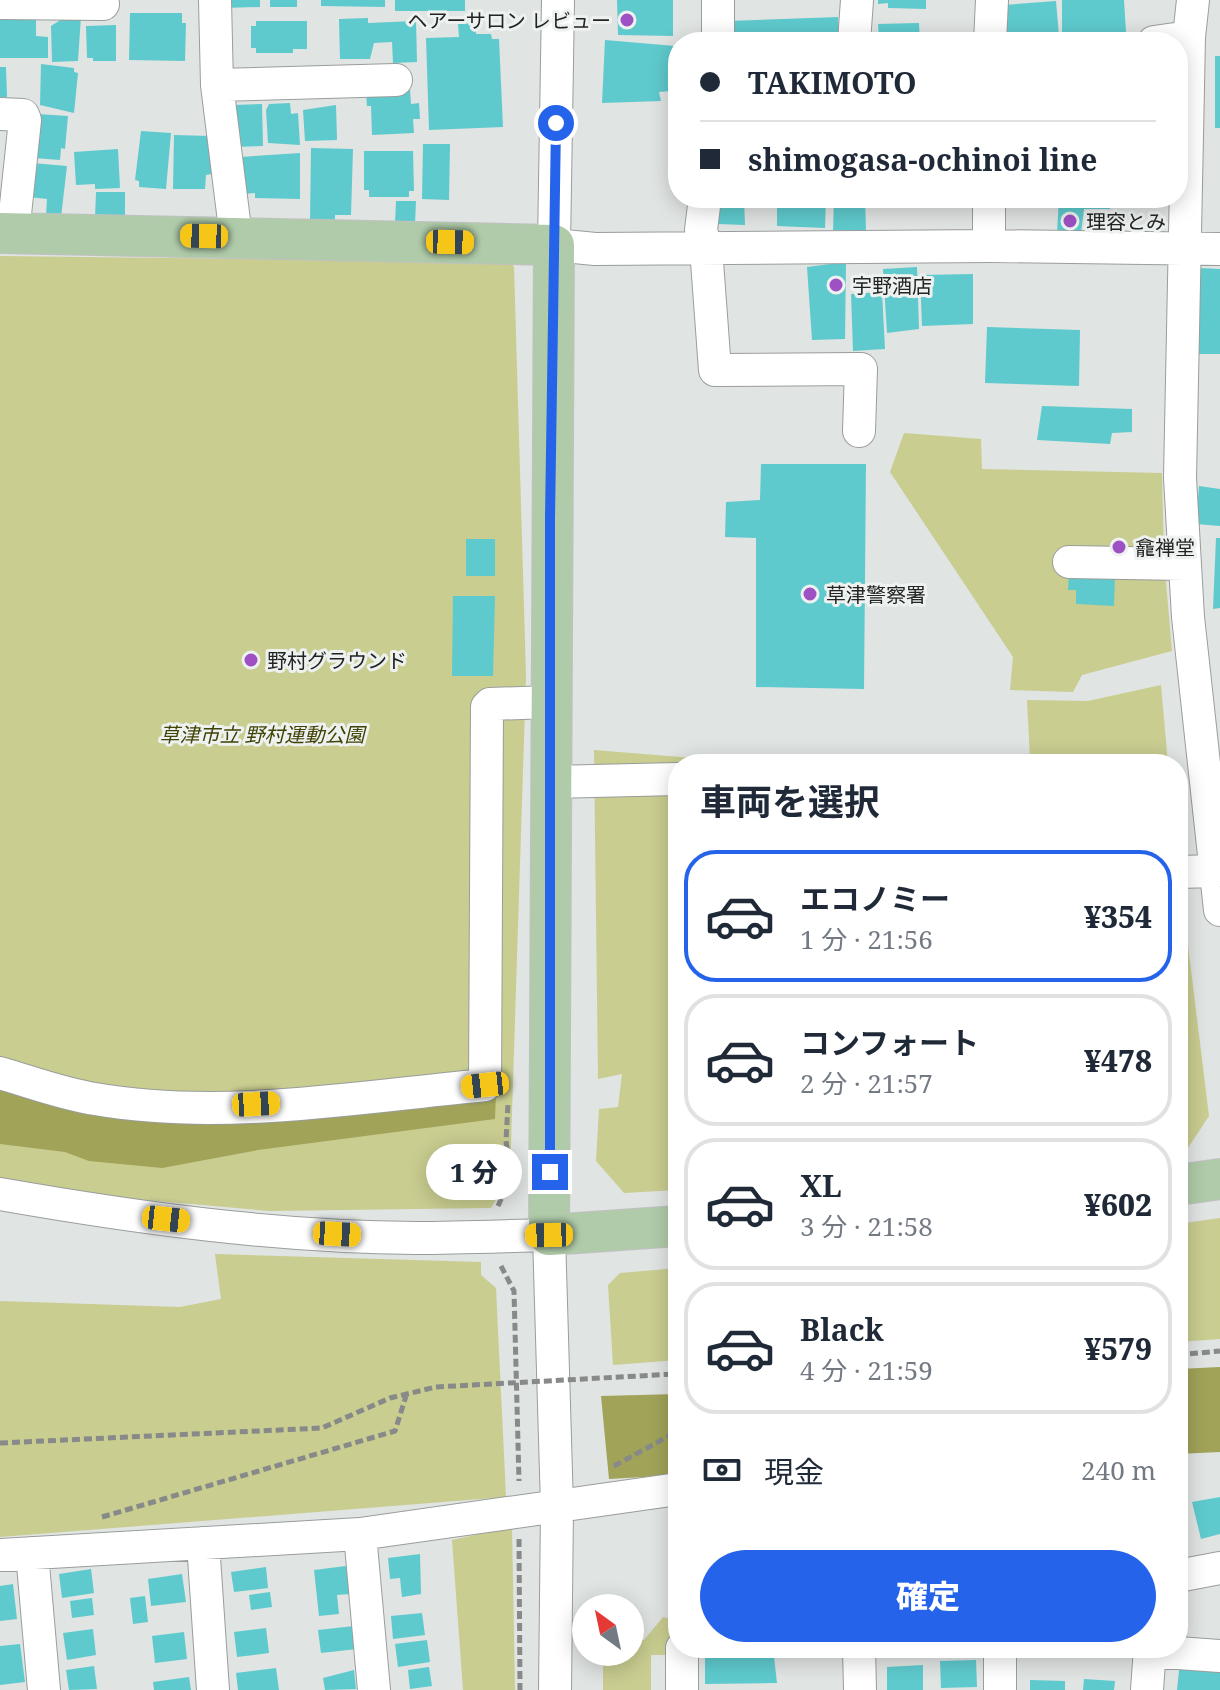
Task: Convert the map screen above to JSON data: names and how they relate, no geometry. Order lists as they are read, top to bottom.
{
  "parks": ["草津市立 野村運動公園"],
  "places": [
    "ヘアーサロン レビュー",
    "理容とみ",
    "宇野酒店",
    "龕禅堂",
    "草津警察署",
    "野村グラウンド"
  ],
  "north": "top left",
  "page": {
    "banner": ["TAKIMOTO", "shimogasa-ochinoi line"],
    "heading": "車両を選択",
    "list": [
      {
        "name": "エコノミー",
        "note": "1 分 · 21:56",
        "value": "¥354"
      },
      {
        "name": "コンフォート",
        "note": "2 分 · 21:57",
        "value": "¥478"
      },
      {
        "name": "XL",
        "note": "3 分 · 21:58",
        "value": "¥602"
      },
      {
        "name": "Black",
        "note": "4 分 · 21:59",
        "value": "¥579"
      }
    ],
    "bubble": "1 分",
    "pay": ["現金", "240 m"],
    "buttons": "確定"
  }
}
